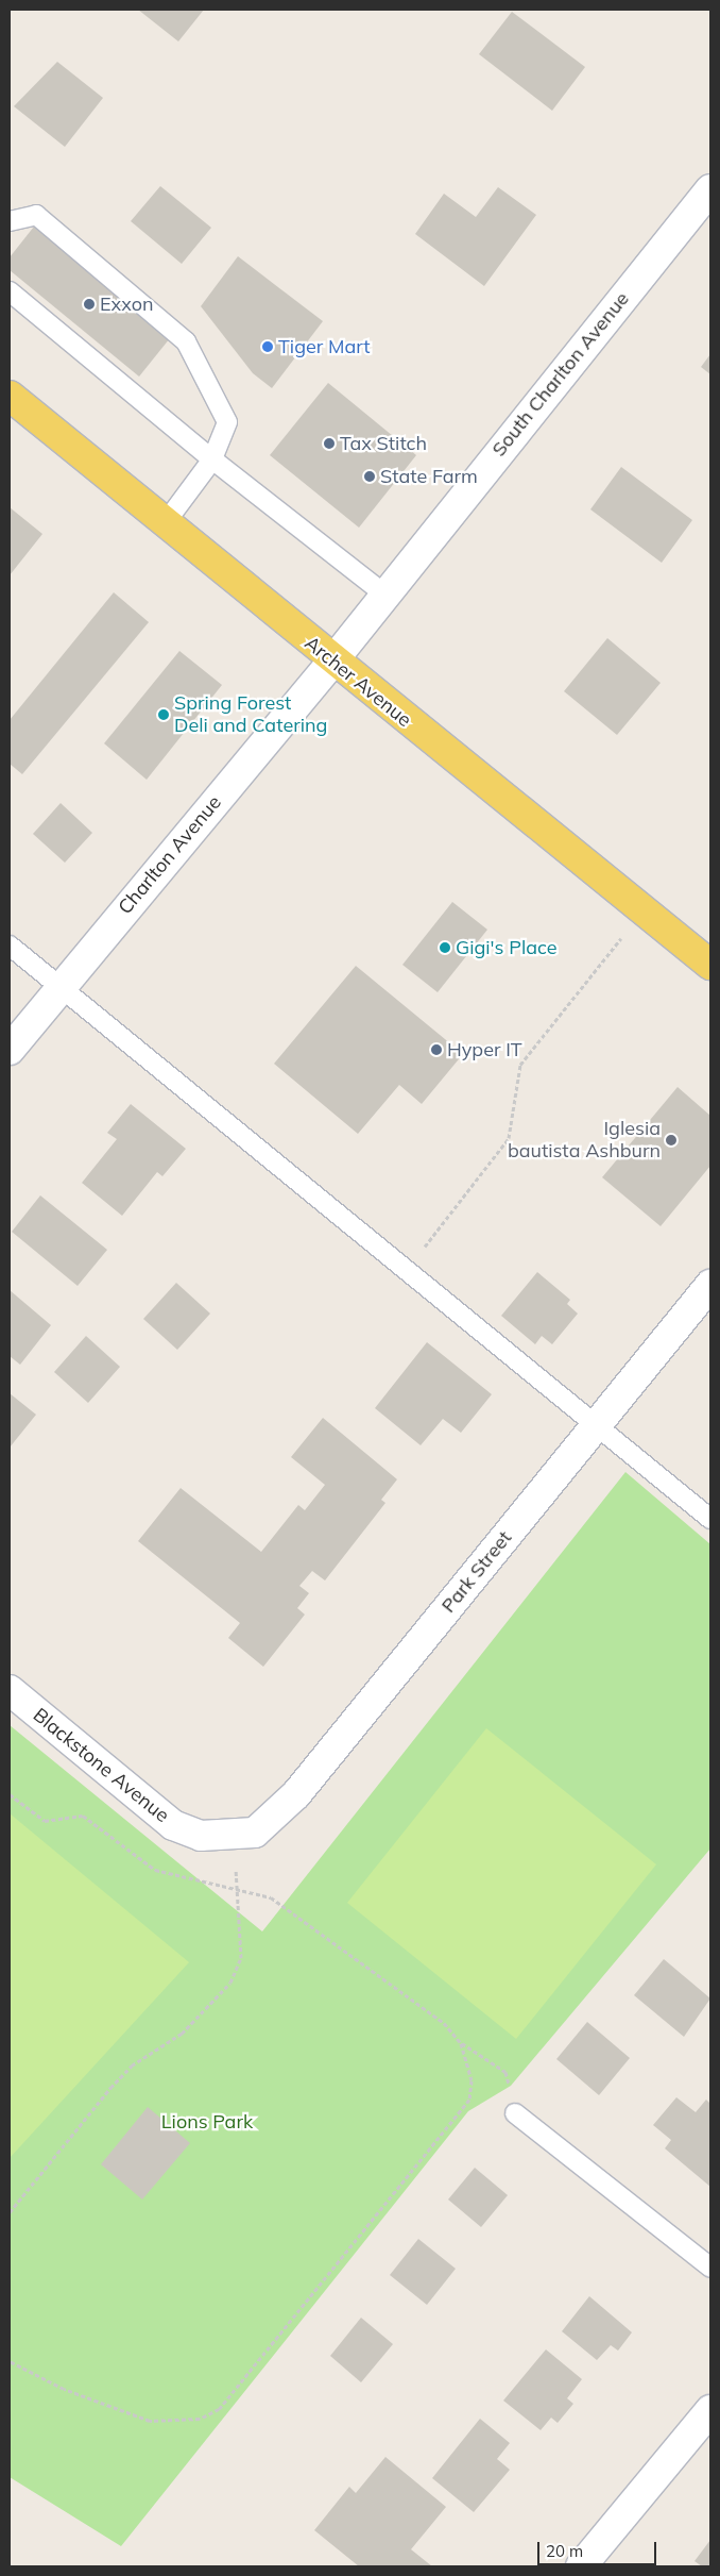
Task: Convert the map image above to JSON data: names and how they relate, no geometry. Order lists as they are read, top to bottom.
{
  "streets": {
    "main road": ["Archer Avenue"],
    "street": [
      "South Charlton Avenue",
      "Charlton Avenue",
      "Park Street",
      "Blackstone Avenue"
    ]
  },
  "crossings": [
    ["South Charlton Avenue", "Archer Avenue"],
    ["South Charlton Avenue", "Charlton Avenue"],
    ["Archer Avenue", "Charlton Avenue"],
    ["Park Street", "Blackstone Avenue"]
  ],
  "parks": ["Lions Park"],
  "places": [
    "Exxon",
    "Tiger Mart",
    "Tax Stitch",
    "State Farm",
    "Spring Forest Deli and Catering",
    "Gigi's Place",
    "Hyper IT",
    "Iglesia bautista Ashburn"
  ],
  "scale_bar": "20 m"
}
